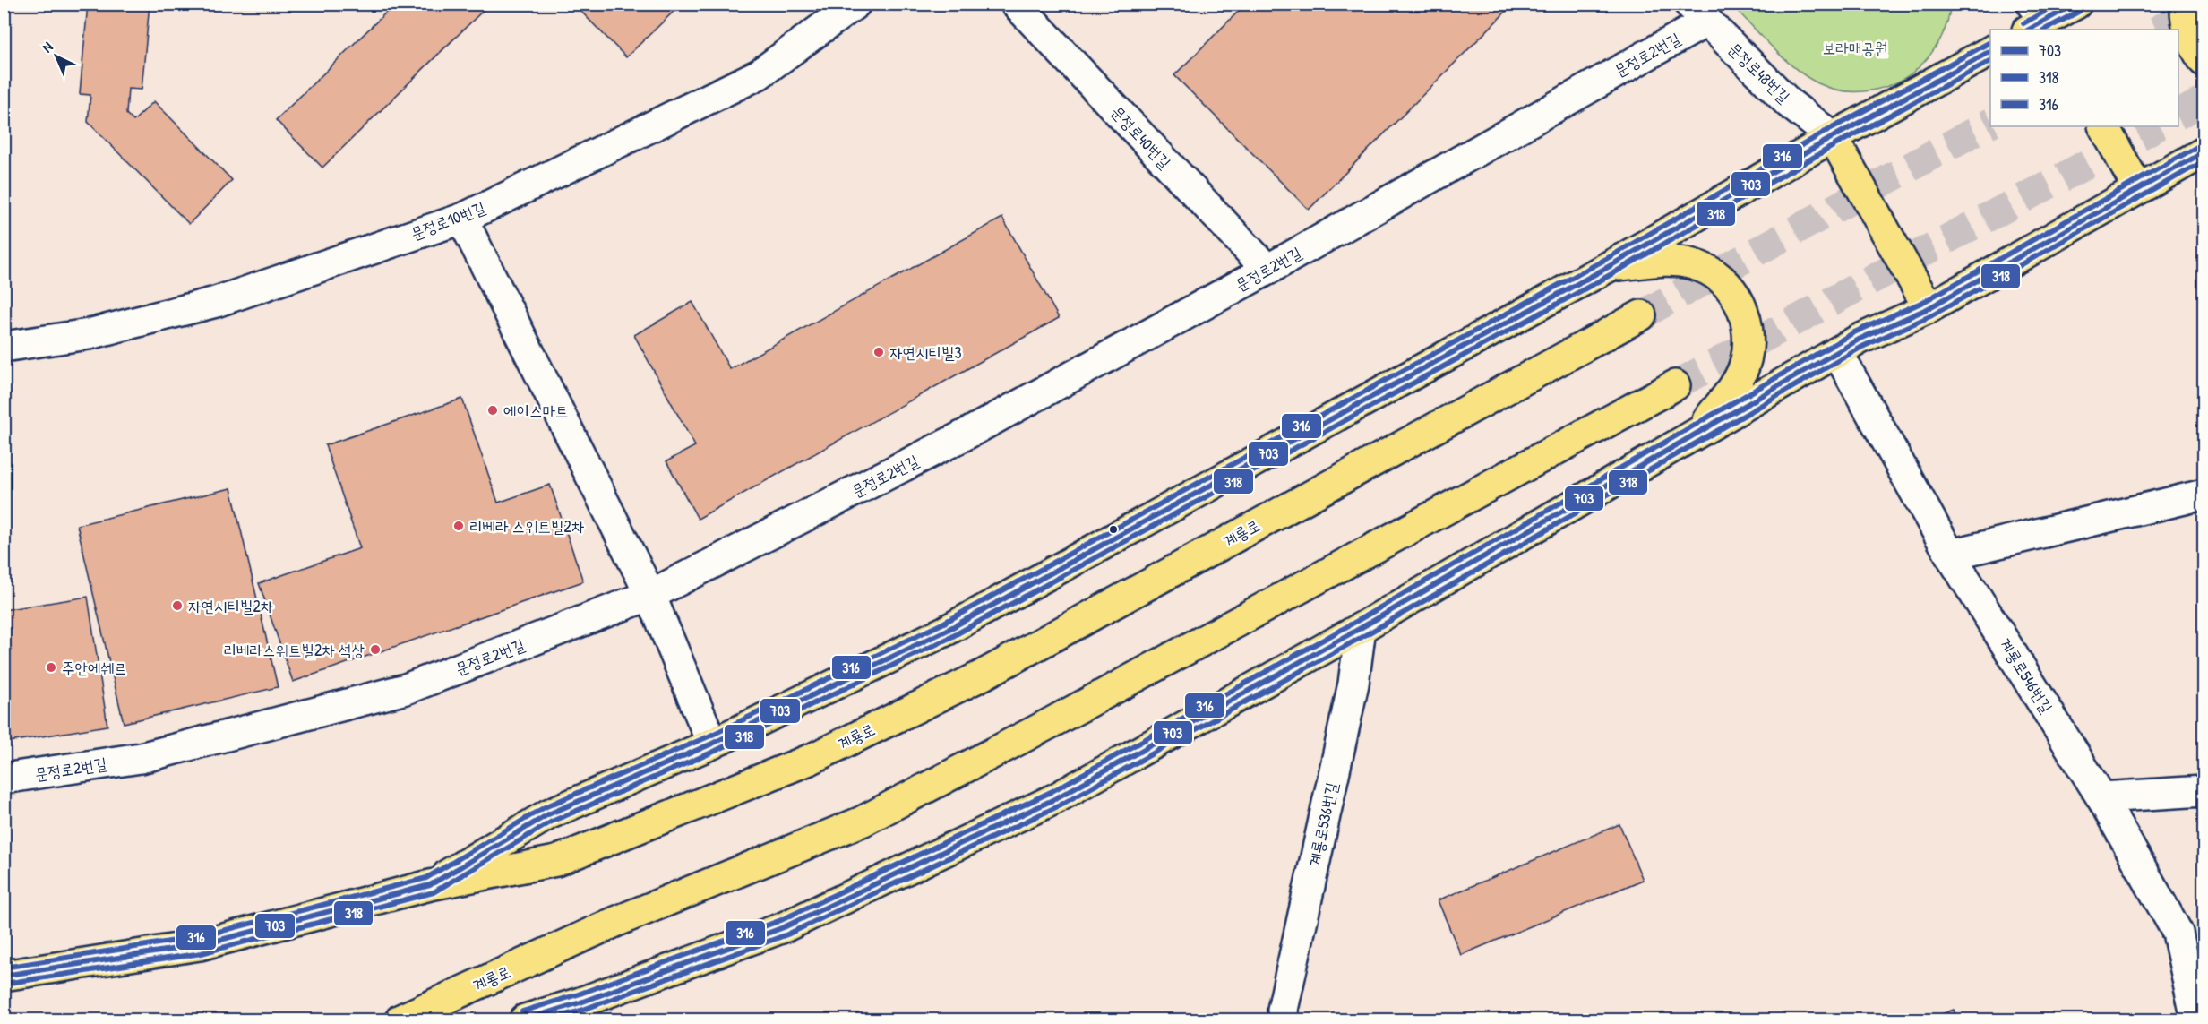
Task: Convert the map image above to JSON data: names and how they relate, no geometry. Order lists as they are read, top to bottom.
{
  "streets": {
    "main road": ["계룡로"],
    "street": [
      "문정로2번길",
      "문정로48번길",
      "문정로40번길",
      "문정로10번길",
      "계룡로546번길",
      "계룡로536번길"
    ]
  },
  "crossings": [
    ["문정로2번길", "문정로48번길"],
    ["문정로2번길", "문정로40번길"]
  ],
  "parks": ["보라매공원"],
  "places": [
    "자연시티빌3",
    "에이스마트",
    "리베라 스위트빌2차",
    "자연시티빌2차",
    "리베라스위트빌2차 석상",
    "주안에쉐르"
  ],
  "lines": ["transit line 703", "transit line 316", "transit line 318"],
  "legend": ["703", "318", "316"],
  "north": "top left"
}
